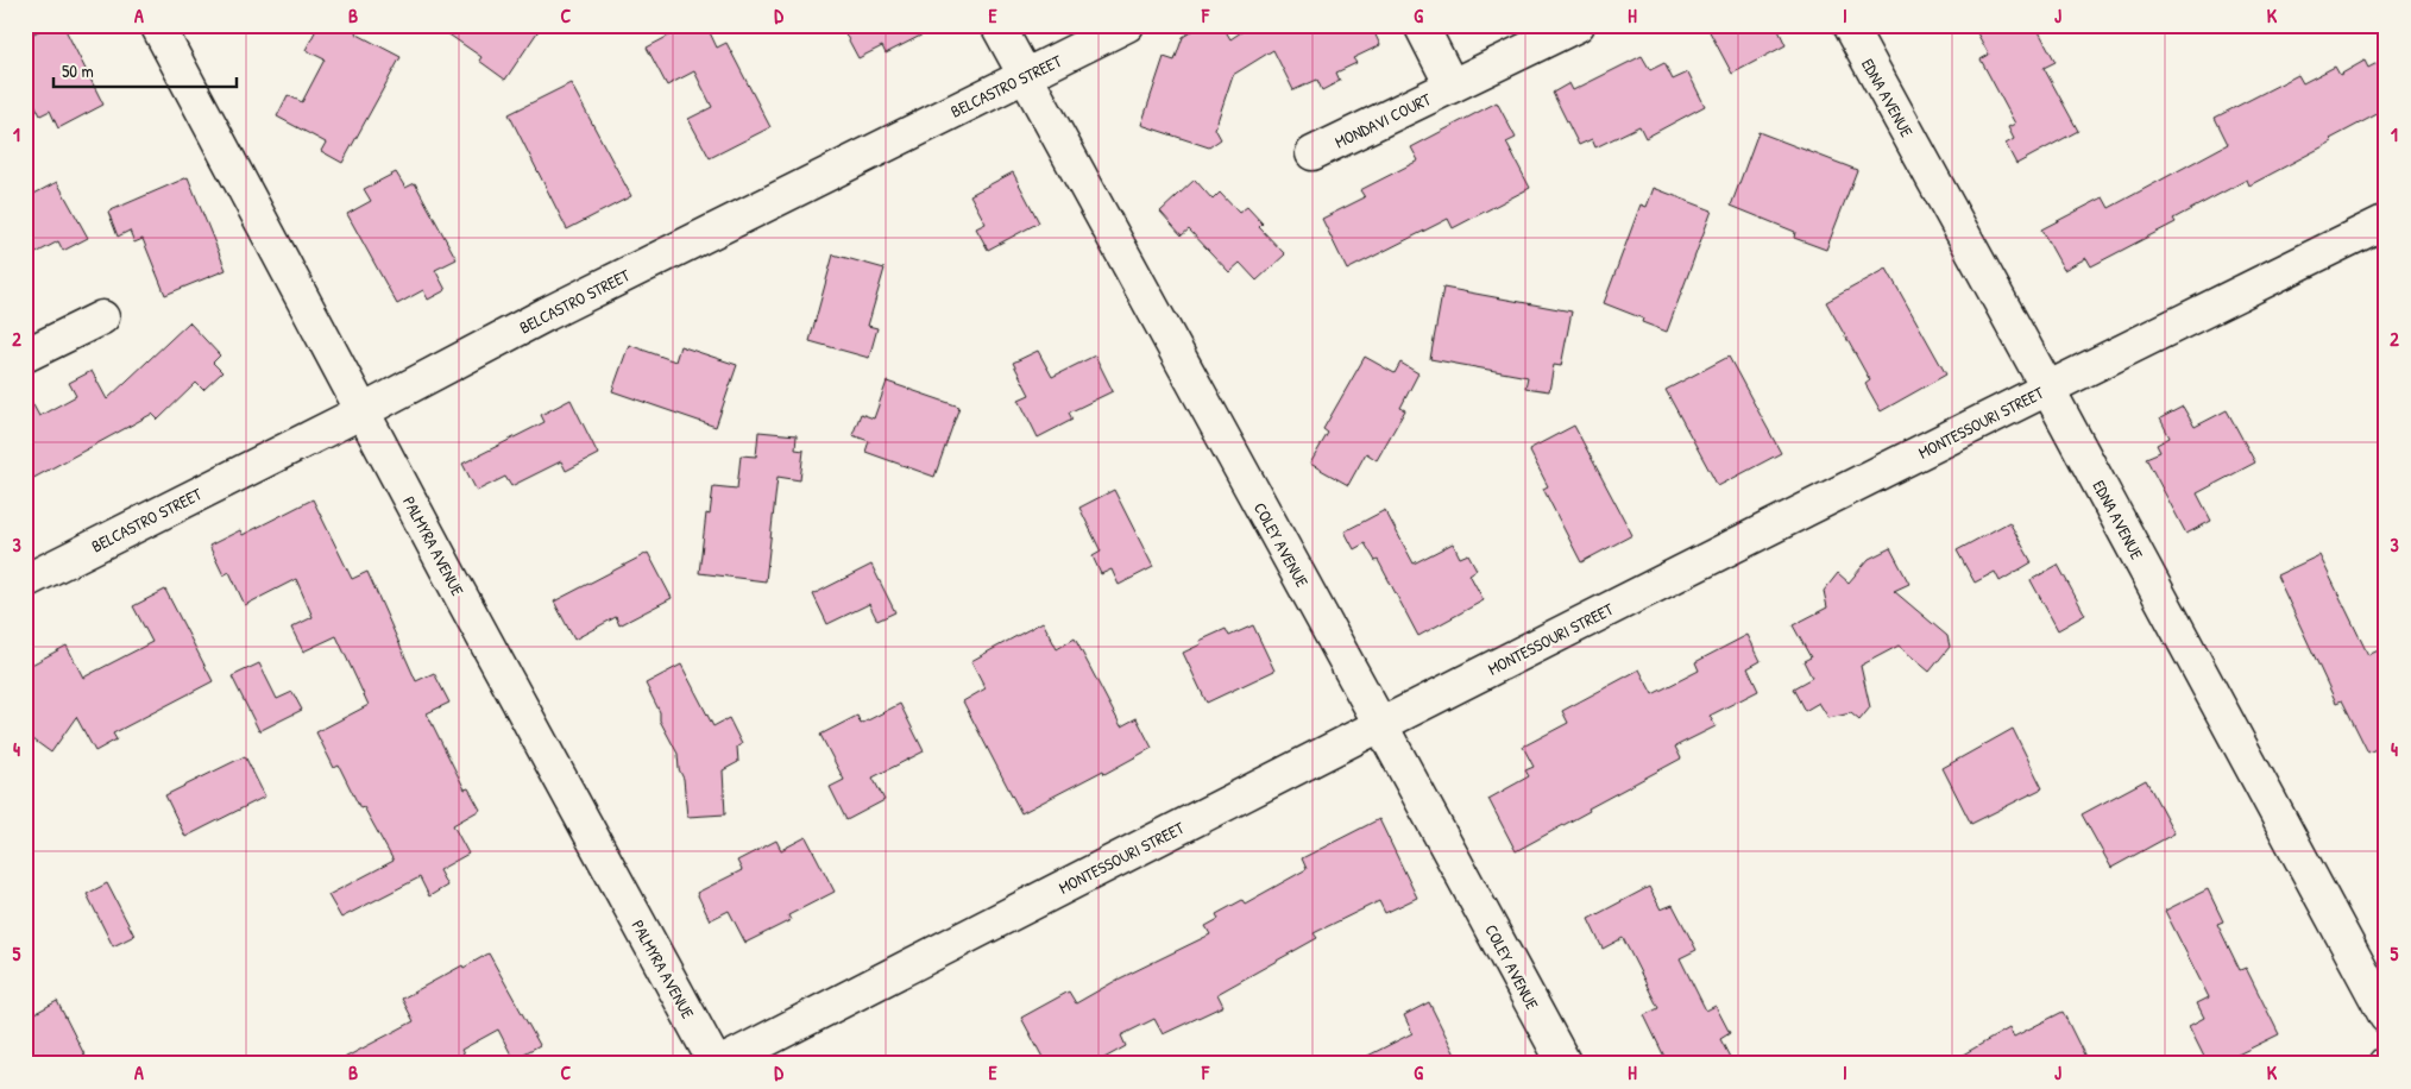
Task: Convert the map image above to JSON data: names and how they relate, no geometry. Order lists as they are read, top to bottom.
{
  "streets": {
    "street": [
      "BELCASTRO STREET",
      "EDNA AVENUE",
      "MONDAVI COURT",
      "MONTESSOURI STREET",
      "COLEY AVENUE",
      "PALMYRA AVENUE"
    ]
  },
  "crossings": [
    ["BELCASTRO STREET", "COLEY AVENUE"],
    ["BELCASTRO STREET", "PALMYRA AVENUE"],
    ["EDNA AVENUE", "MONTESSOURI STREET"],
    ["MONTESSOURI STREET", "COLEY AVENUE"],
    ["MONTESSOURI STREET", "PALMYRA AVENUE"]
  ],
  "scale_bar": "50 m",
  "grid": {
    "columns": [
      "A",
      "B",
      "C",
      "D",
      "E",
      "F",
      "G",
      "H",
      "I",
      "J",
      "K"
    ],
    "rows": [
      "1",
      "2",
      "3",
      "4",
      "5"
    ]
  }
}
